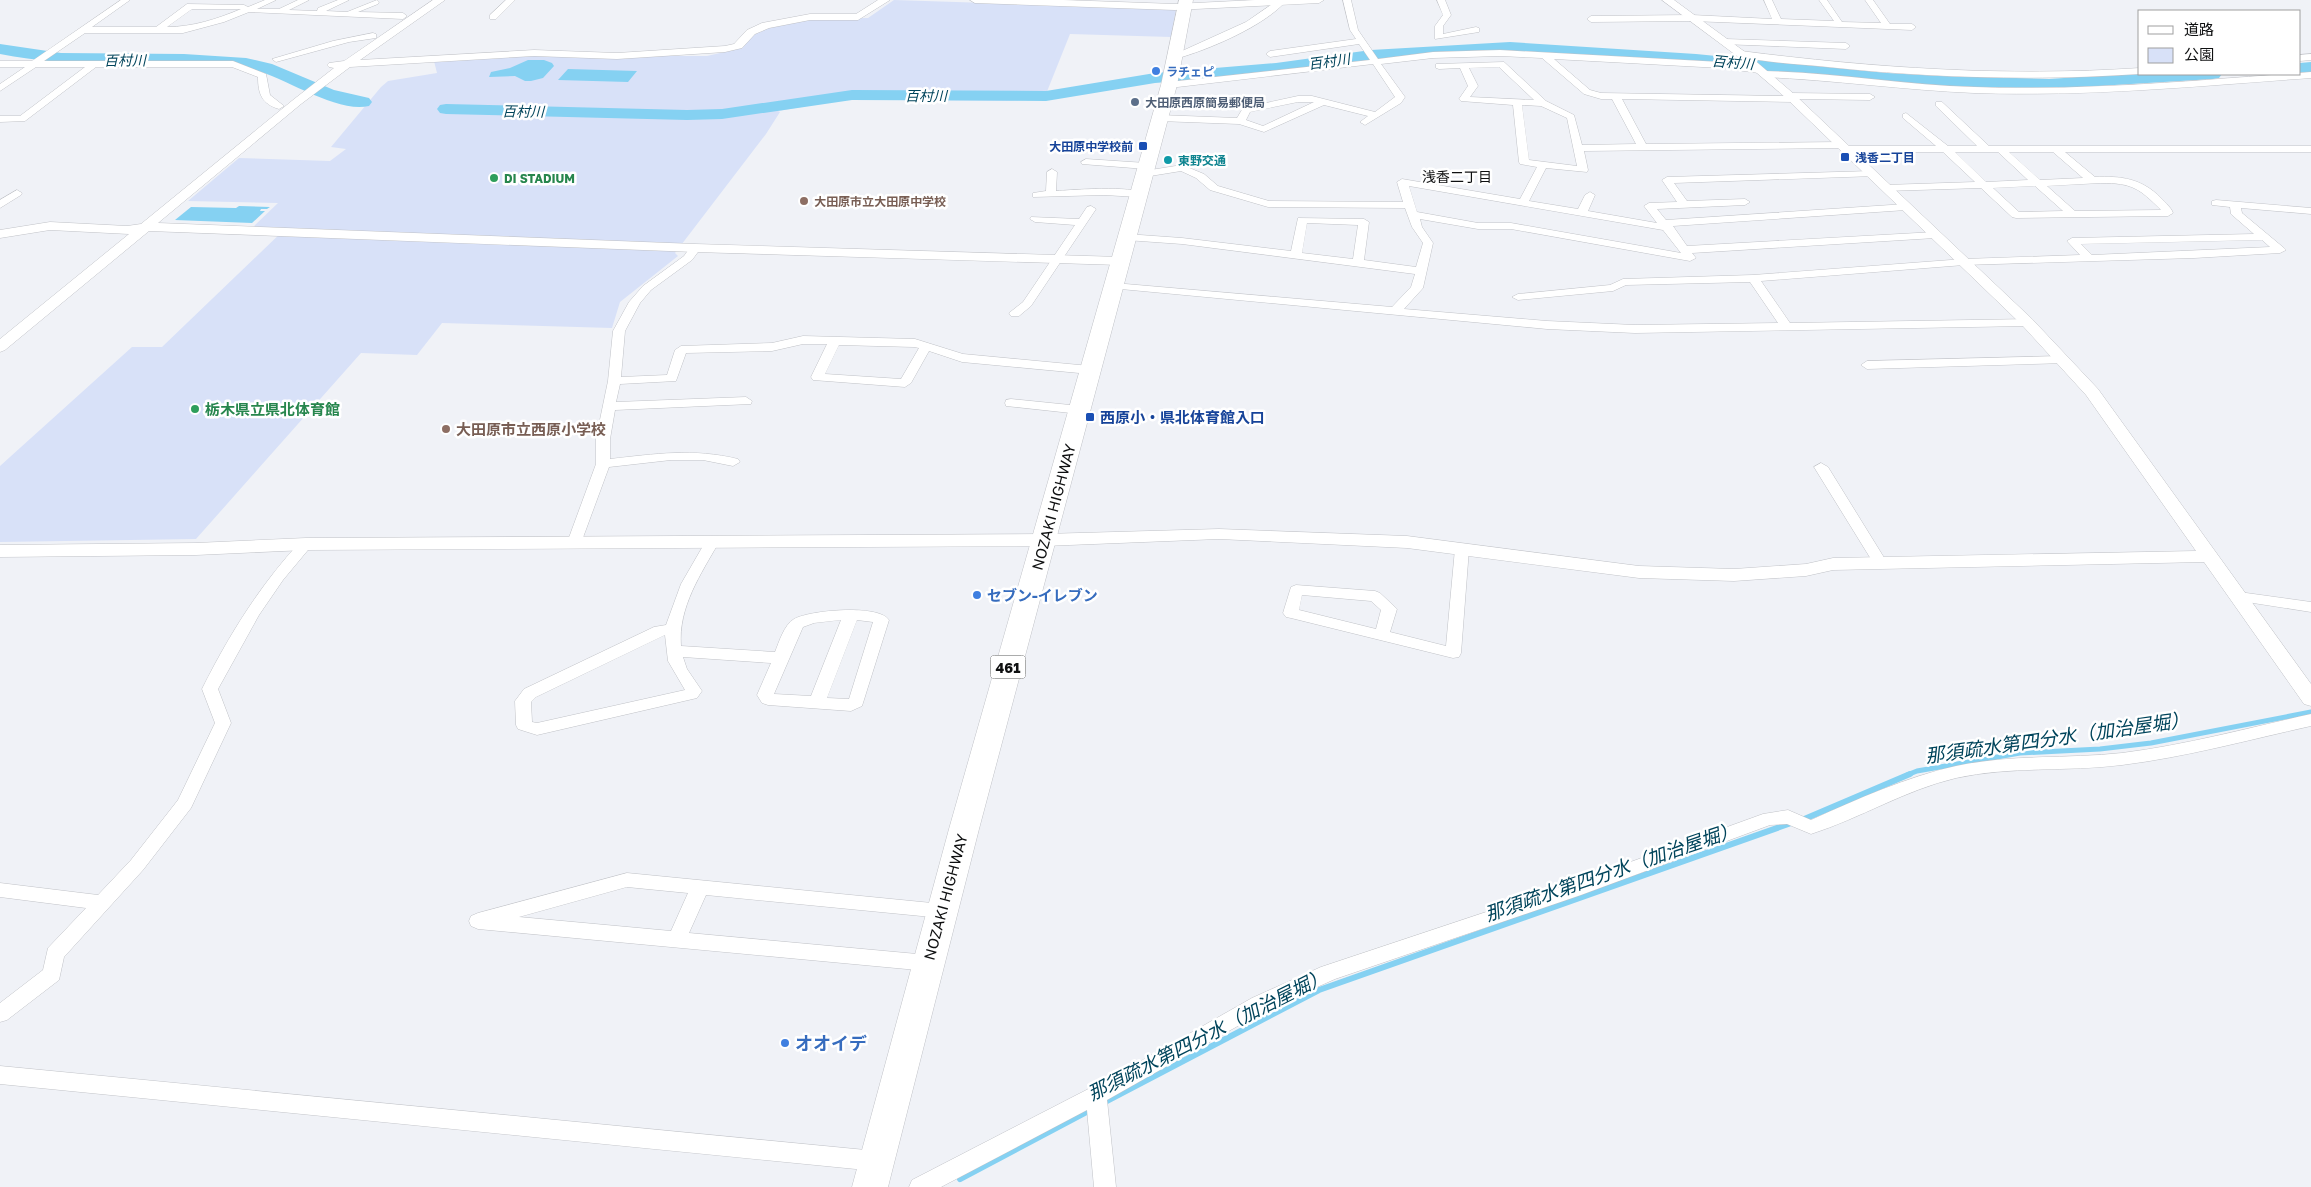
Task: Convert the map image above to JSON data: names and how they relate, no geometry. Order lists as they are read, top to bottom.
{
  "streets": {
    "highway": ["NOZAKI HIGHWAY", "461"]
  },
  "districts": ["浅香二丁目"],
  "water": ["百村川", "那須疏水第四分水（加治屋堀）"],
  "places": {
    "other": [
      "ラチェピ",
      "大田原西原簡易郵便局",
      "東野交通",
      "DI STADIUM",
      "大田原市立大田原中学校",
      "栃木県立県北体育館",
      "大田原市立西原小学校",
      "セブン-イレブン",
      "オオイデ"
    ],
    "transit": ["大田原中学校前", "浅香二丁目", "西原小・県北体育館入口"]
  },
  "legend": ["道路", "公園"]
}
